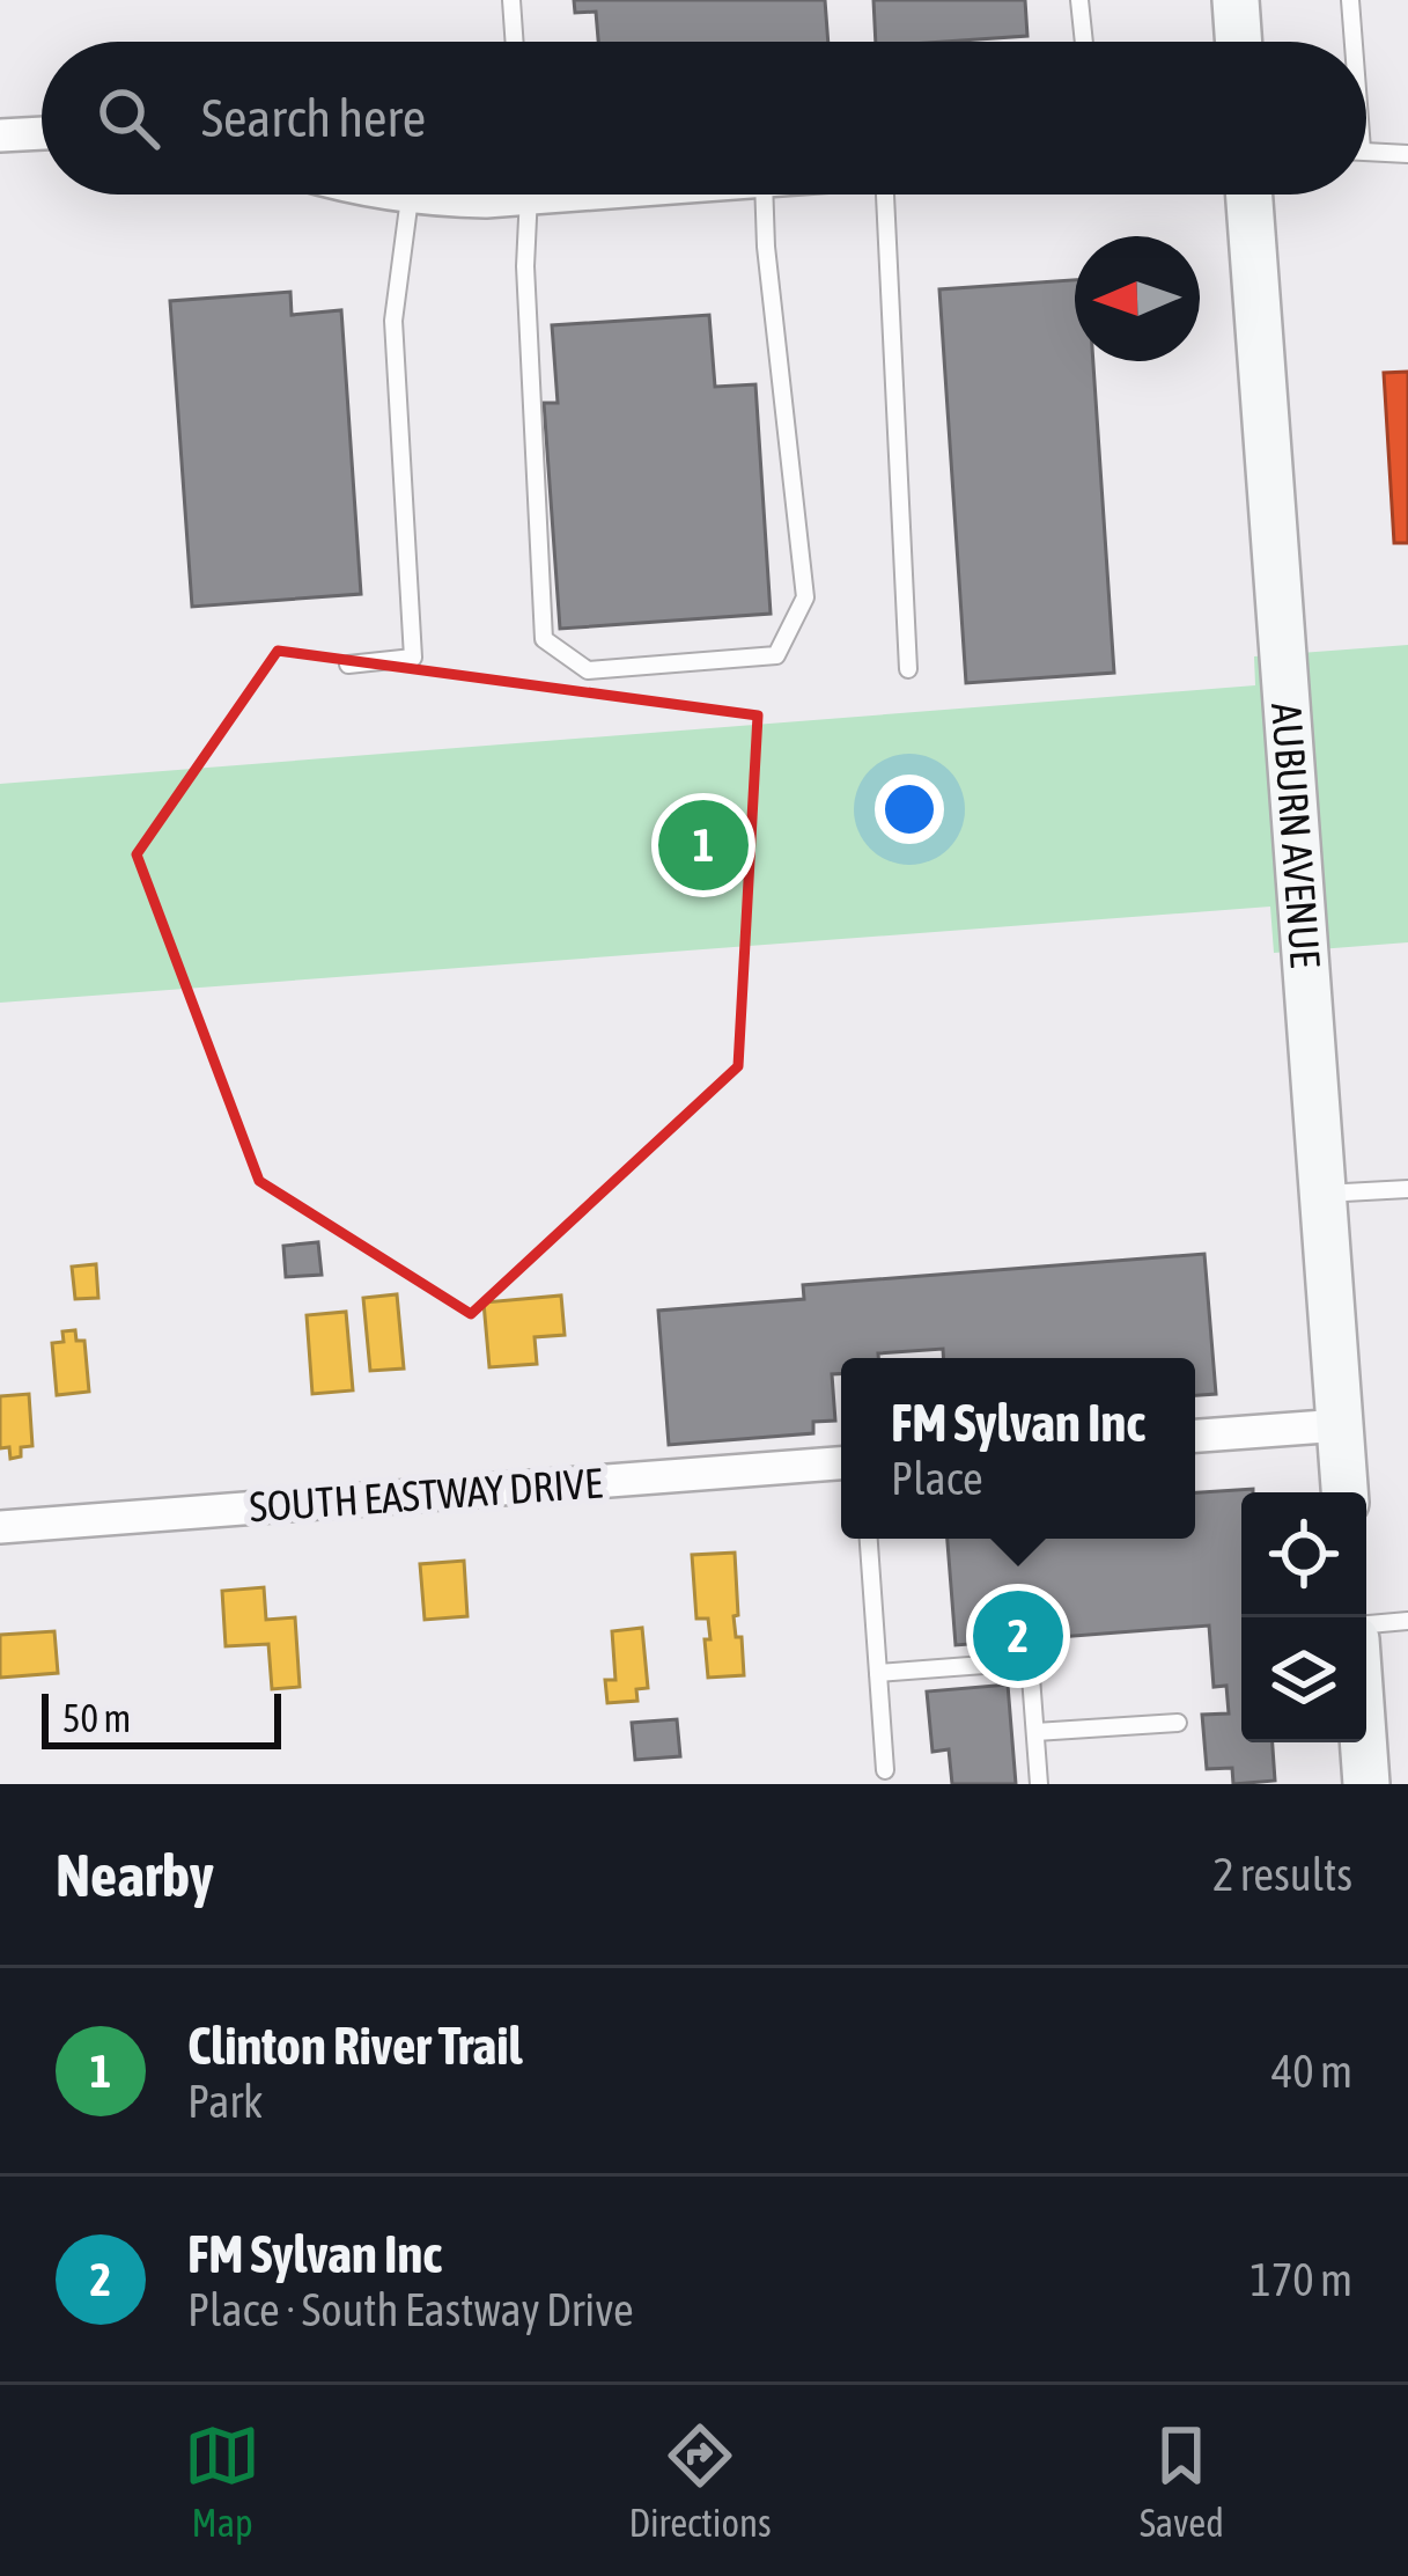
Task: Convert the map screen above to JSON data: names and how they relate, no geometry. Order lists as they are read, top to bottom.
{
  "streets": {
    "main road": ["AUBURN AVENUE"],
    "street": ["SOUTH EASTWAY DRIVE"]
  },
  "scale_bar": "50 m",
  "north": "left",
  "page": {
    "search": "Search here",
    "pins": ["1", "2"],
    "popup": ["FM Sylvan Inc", "Place"],
    "scale": "50 m",
    "heading": ["Nearby", "2 results"],
    "list": [
      {
        "mark": "1",
        "name": "Clinton River Trail",
        "note": "Park",
        "value": "40 m"
      },
      {
        "mark": "2",
        "name": "FM Sylvan Inc",
        "note": "Place · South Eastway Drive",
        "value": "170 m"
      }
    ],
    "nav": ["Map", "Directions", "Saved"]
  }
}
